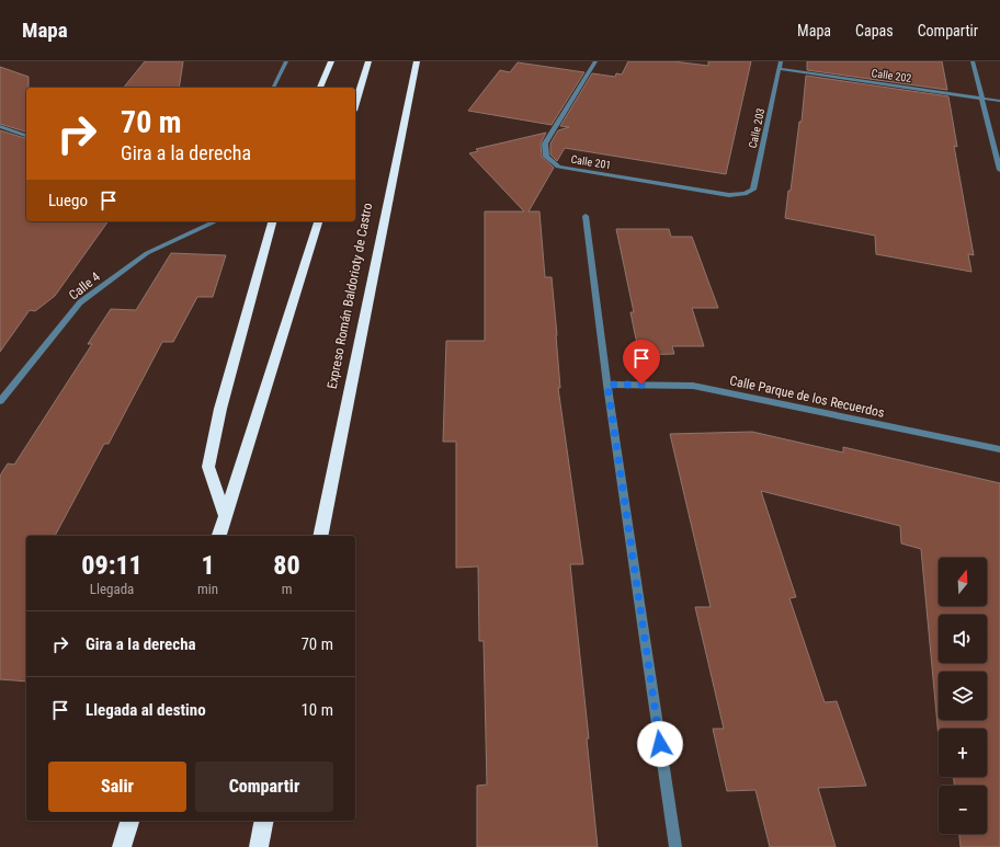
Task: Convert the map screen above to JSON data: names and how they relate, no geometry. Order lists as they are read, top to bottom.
{
  "streets": {
    "highway": ["Expreso Román Baldorioty de Castro"],
    "street": [
      "Calle 202",
      "Calle 203",
      "Calle 201",
      "Calle 4",
      "Calle Parque de los Recuerdos"
    ]
  },
  "crossings": [
    ["Calle 202", "Calle 203"],
    ["Calle 203", "Calle 201"]
  ],
  "north": "top",
  "page": {
    "header": "Mapa",
    "nav": ["Mapa", "Capas", "Compartir"],
    "turn": ["70 m", "Gira a la derecha"],
    "then": "Luego",
    "eta": [
      "09:11",
      "Llegada",
      "1",
      "min",
      "80",
      "m"
    ],
    "map_buttons": ["+", "−"],
    "list": [
      {
        "name": "Gira a la derecha",
        "value": "70 m"
      },
      {
        "name": "Llegada al destino",
        "value": "10 m"
      }
    ],
    "buttons": ["Salir", "Compartir"]
  }
}
